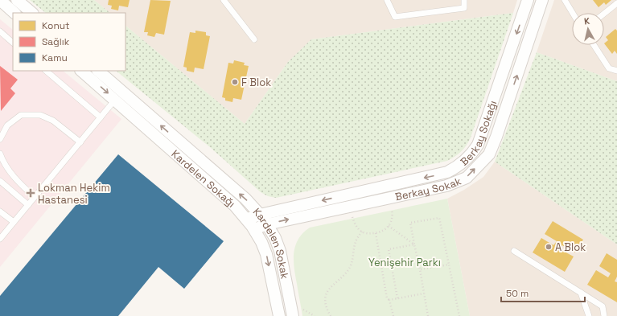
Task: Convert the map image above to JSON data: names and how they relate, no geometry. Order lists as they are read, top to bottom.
{
  "streets": {
    "street": [
      "Berkay Sokağı",
      "Kardelen Sokağı",
      "Berkay Sokak",
      "Kardelen Sokak"
    ]
  },
  "crossings": [
    ["Berkay Sokağı", "Kardelen Sokağı"],
    ["Berkay Sokağı", "Kardelen Sokak"],
    ["Kardelen Sokağı", "Berkay Sokak"],
    ["Berkay Sokak", "Kardelen Sokak"]
  ],
  "one_way": [
    "Berkay Sokağı",
    "Kardelen Sokağı",
    "Berkay Sokak",
    "Kardelen Sokak"
  ],
  "parks": ["Yenişehir Parkı"],
  "places": {
    "other": ["F Blok", "A Blok"],
    "health": ["Lokman Hekim Hastanesi"]
  },
  "legend": ["Konut", "Sağlık", "Kamu"],
  "scale_bar": "50 m",
  "north": "top"
}
